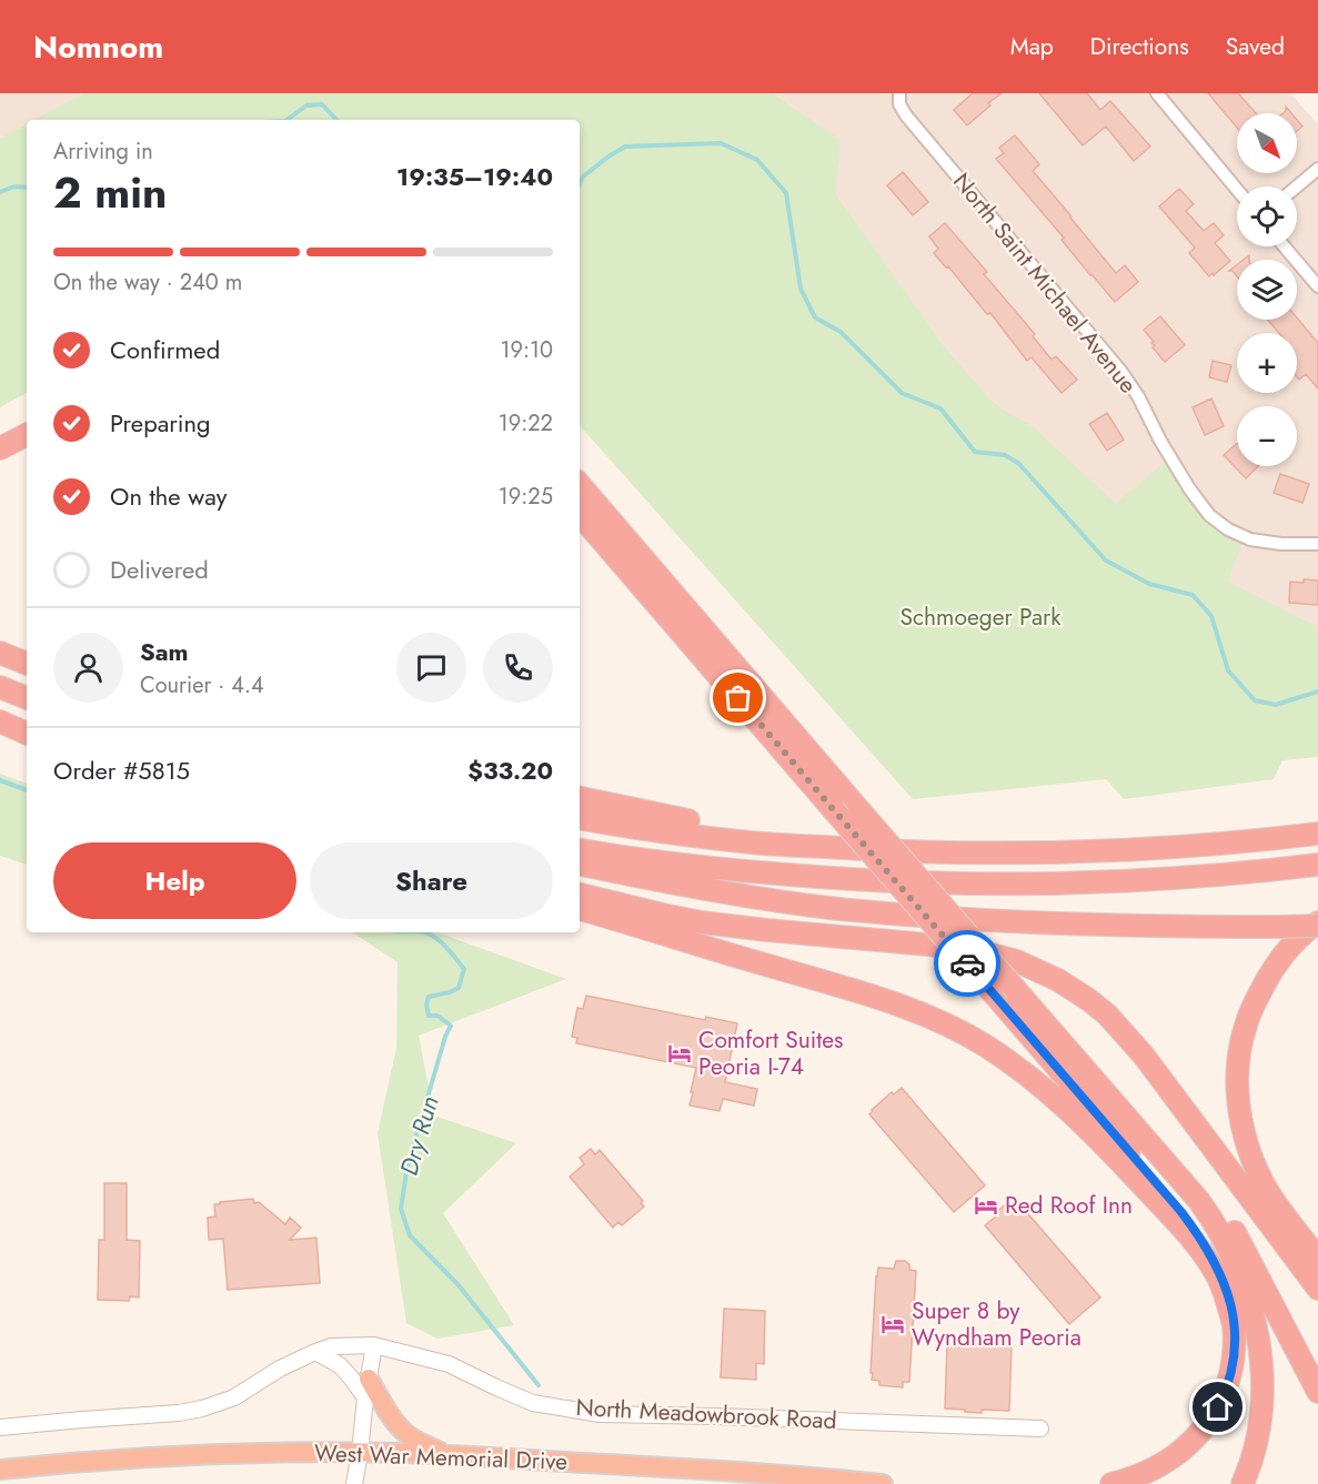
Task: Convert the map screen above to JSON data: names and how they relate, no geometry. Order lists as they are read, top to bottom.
{
  "streets": {
    "highway": ["West War Memorial Drive"],
    "street": ["North Saint Michael Avenue", "North Meadowbrook Road"]
  },
  "water": ["Dry Run"],
  "parks": ["Schmoeger Park"],
  "places": {
    "hotel": ["Comfort Suites Peoria I-74", "Red Roof Inn", "Super 8 by Wyndham Peoria"]
  },
  "north": "bottom right",
  "page": {
    "header": "Nomnom",
    "nav": ["Map", "Directions", "Saved"],
    "map_buttons": ["+", "−"],
    "heading": ["2 min", "Arriving in", "19:35–19:40"],
    "panel": [
      "Sam",
      "Courier · 4.4",
      "Order #5815",
      "$33.20"
    ],
    "bar": "On the way · 240 m",
    "list": [
      ["Confirmed", "19:10"],
      ["Preparing", "19:22"],
      ["On the way", "19:25"],
      "Delivered"
    ],
    "buttons": ["Help", "Share"]
  }
}
